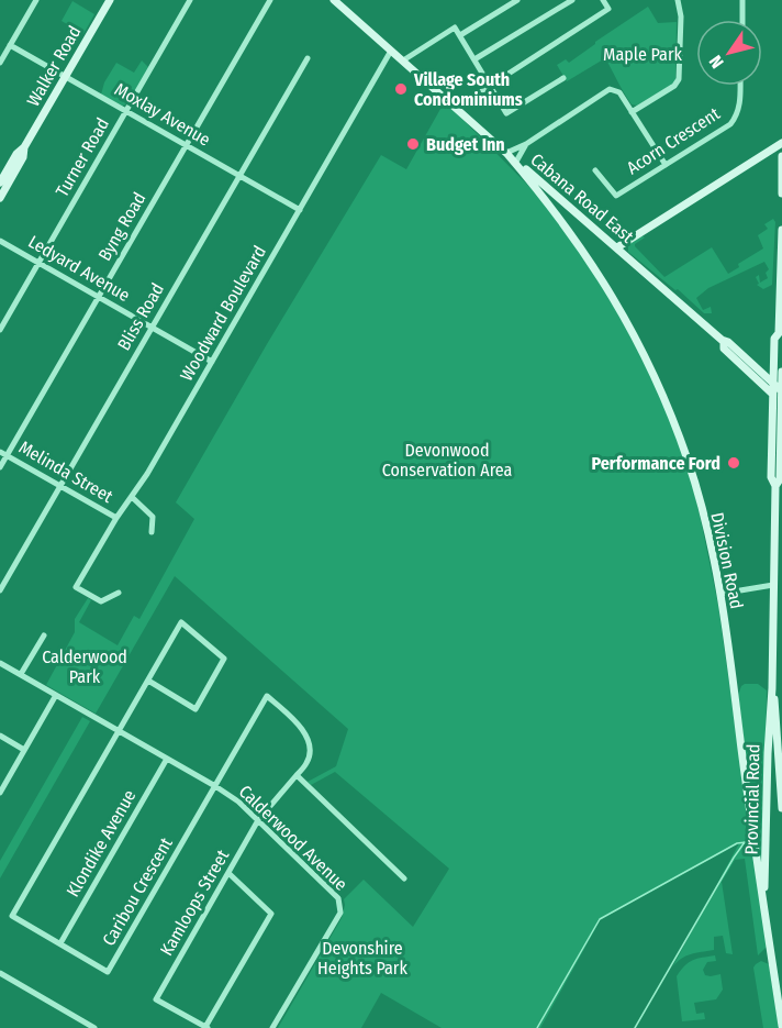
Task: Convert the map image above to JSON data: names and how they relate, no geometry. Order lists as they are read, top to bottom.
{
  "streets": {
    "main road": [
      "Walker Road",
      "Cabana Road East",
      "Division Road",
      "Provincial Road"
    ],
    "street": [
      "Moxlay Avenue",
      "Acorn Crescent",
      "Turner Road",
      "Byng Road",
      "Ledyard Avenue",
      "Woodward Boulevard",
      "Bliss Road",
      "Melinda Street",
      "Calderwood Avenue",
      "Klondike Avenue",
      "Caribou Crescent",
      "Kamloops Street"
    ]
  },
  "crossings": [
    ["Walker Road", "Moxlay Avenue"],
    ["Moxlay Avenue", "Turner Road"],
    ["Moxlay Avenue", "Byng Road"],
    ["Moxlay Avenue", "Woodward Boulevard"],
    ["Moxlay Avenue", "Bliss Road"],
    ["Turner Road", "Ledyard Avenue"],
    ["Cabana Road East", "Woodward Boulevard"],
    ["Cabana Road East", "Division Road"],
    ["Cabana Road East", "Provincial Road"],
    ["Byng Road", "Ledyard Avenue"],
    ["Byng Road", "Melinda Street"],
    ["Ledyard Avenue", "Woodward Boulevard"],
    ["Ledyard Avenue", "Bliss Road"],
    ["Woodward Boulevard", "Melinda Street"],
    ["Bliss Road", "Melinda Street"],
    ["Division Road", "Provincial Road"],
    ["Calderwood Avenue", "Klondike Avenue"],
    ["Calderwood Avenue", "Caribou Crescent"],
    ["Calderwood Avenue", "Kamloops Street"],
    ["Klondike Avenue", "Caribou Crescent"],
    ["Caribou Crescent", "Kamloops Street"]
  ],
  "parks": [
    "Maple Park",
    "Devonwood Conservation Area",
    "Calderwood Park",
    "Devonshire Heights Park"
  ],
  "places": ["Village South Condominiums", "Budget Inn", "Performance Ford"],
  "north": "bottom left"
}
